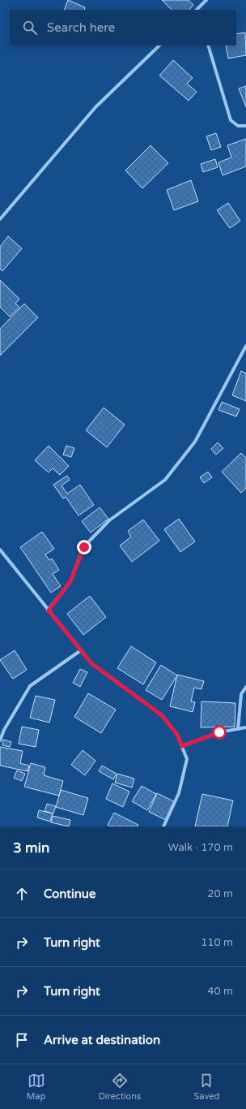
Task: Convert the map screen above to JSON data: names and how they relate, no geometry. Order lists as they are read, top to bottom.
{
  "page": {
    "search": "Search here",
    "heading": ["3 min", "Walk · 170 m"],
    "list": [
      ["Continue", "20 m"],
      ["Turn right", "110 m"],
      ["Turn right", "40 m"],
      "Arrive at destination"
    ],
    "nav": ["Map", "Directions", "Saved"]
  }
}
